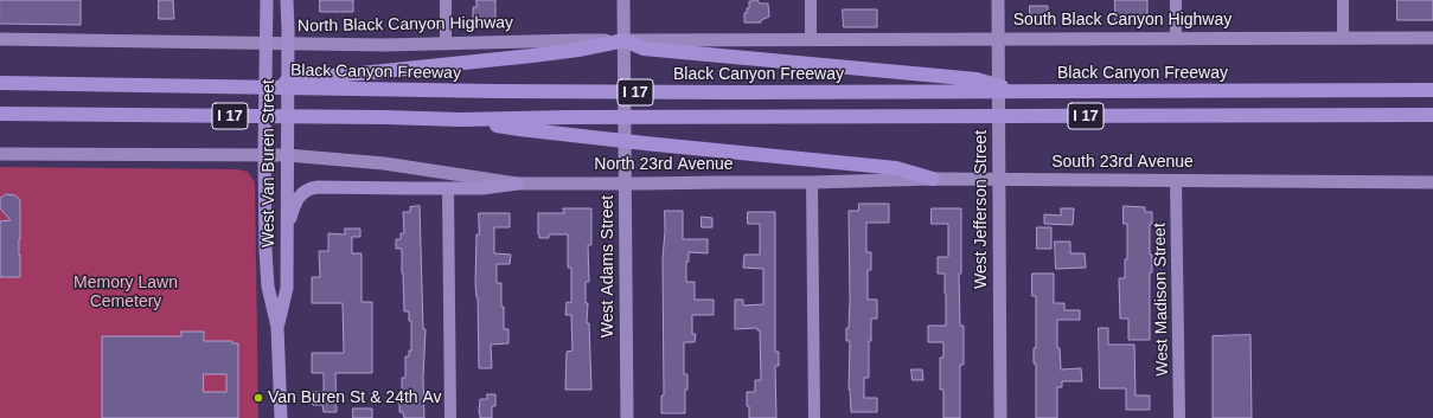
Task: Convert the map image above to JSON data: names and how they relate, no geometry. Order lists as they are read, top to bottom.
{
  "streets": {
    "highway": ["Black Canyon Freeway", "I 17"],
    "main road": [
      "South Black Canyon Highway",
      "North Black Canyon Highway",
      "South 23rd Avenue",
      "West Van Buren Street",
      "North 23rd Avenue",
      "West Jefferson Street",
      "West Adams Street"
    ],
    "street": ["West Madison Street"]
  },
  "crossings": [
    ["South Black Canyon Highway", "North Black Canyon Highway"],
    ["South Black Canyon Highway", "West Jefferson Street"],
    ["North Black Canyon Highway", "West Van Buren Street"],
    ["North Black Canyon Highway", "West Adams Street"],
    ["South 23rd Avenue", "North 23rd Avenue"],
    ["South 23rd Avenue", "West Jefferson Street"],
    ["South 23rd Avenue", "West Madison Street"],
    ["North 23rd Avenue", "West Adams Street"]
  ],
  "parks": ["Memory Lawn Cemetery"],
  "places": ["Van Buren St & 24th Av"]
}
